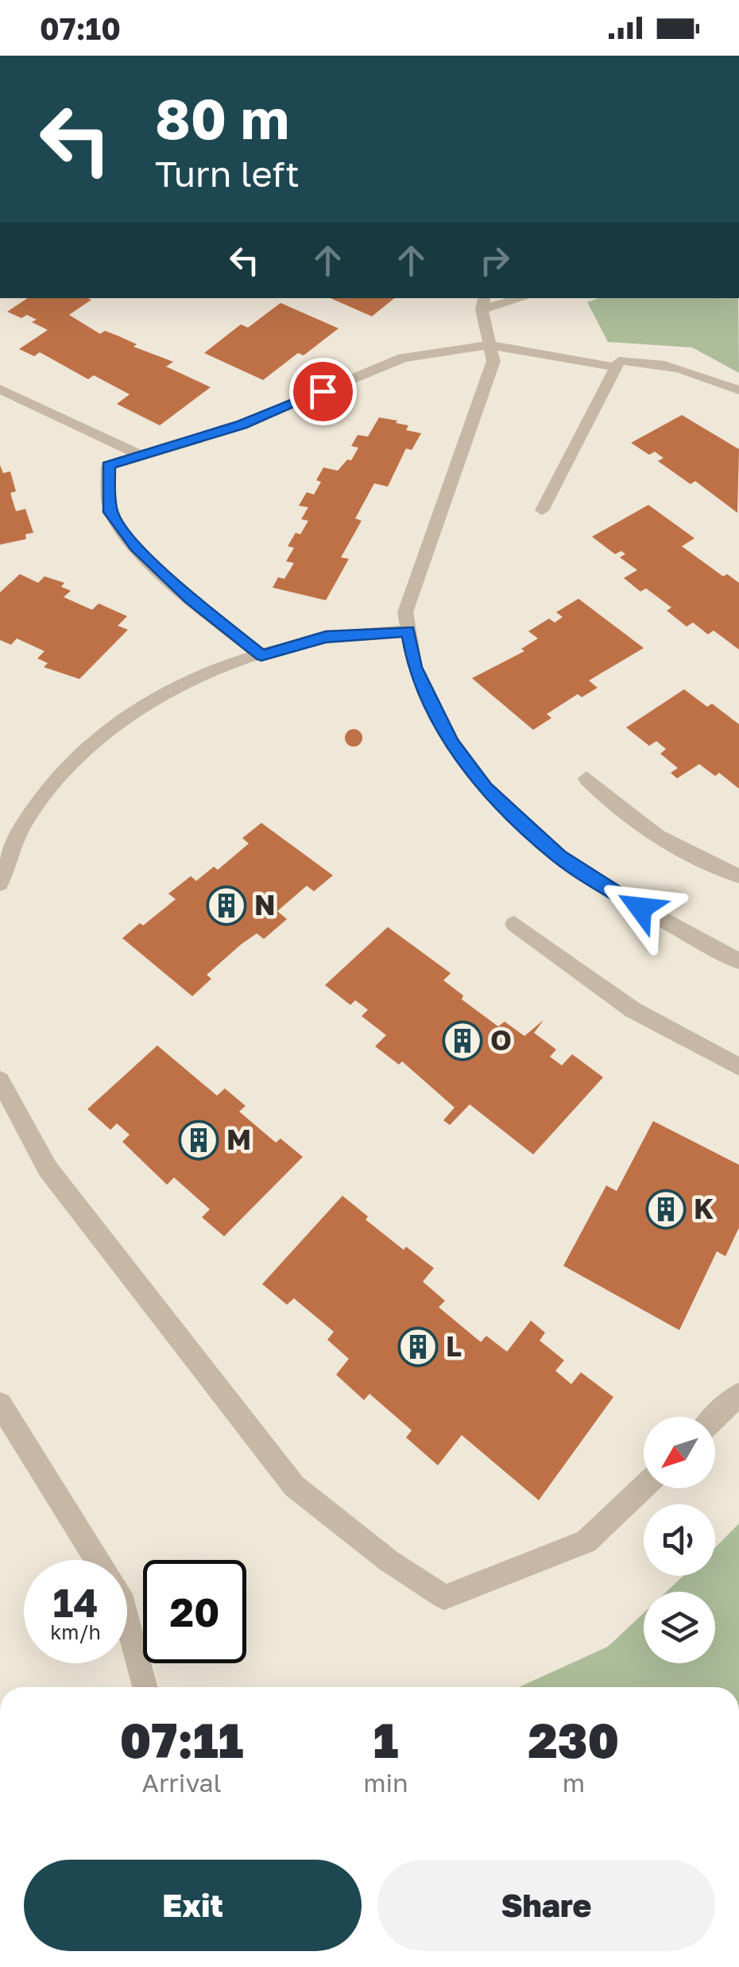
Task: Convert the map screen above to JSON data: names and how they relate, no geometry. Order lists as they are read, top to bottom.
{
  "places": {
    "building": [
      "N",
      "O",
      "M",
      "K",
      "L"
    ]
  },
  "north": "bottom left",
  "page": {
    "status": "07:10",
    "turn": ["80 m", "Turn left"],
    "speed": "14 km/h",
    "limit": "20",
    "eta": [
      "07:11",
      "Arrival",
      "1",
      "min",
      "230",
      "m"
    ],
    "buttons": ["Exit", "Share"]
  }
}
